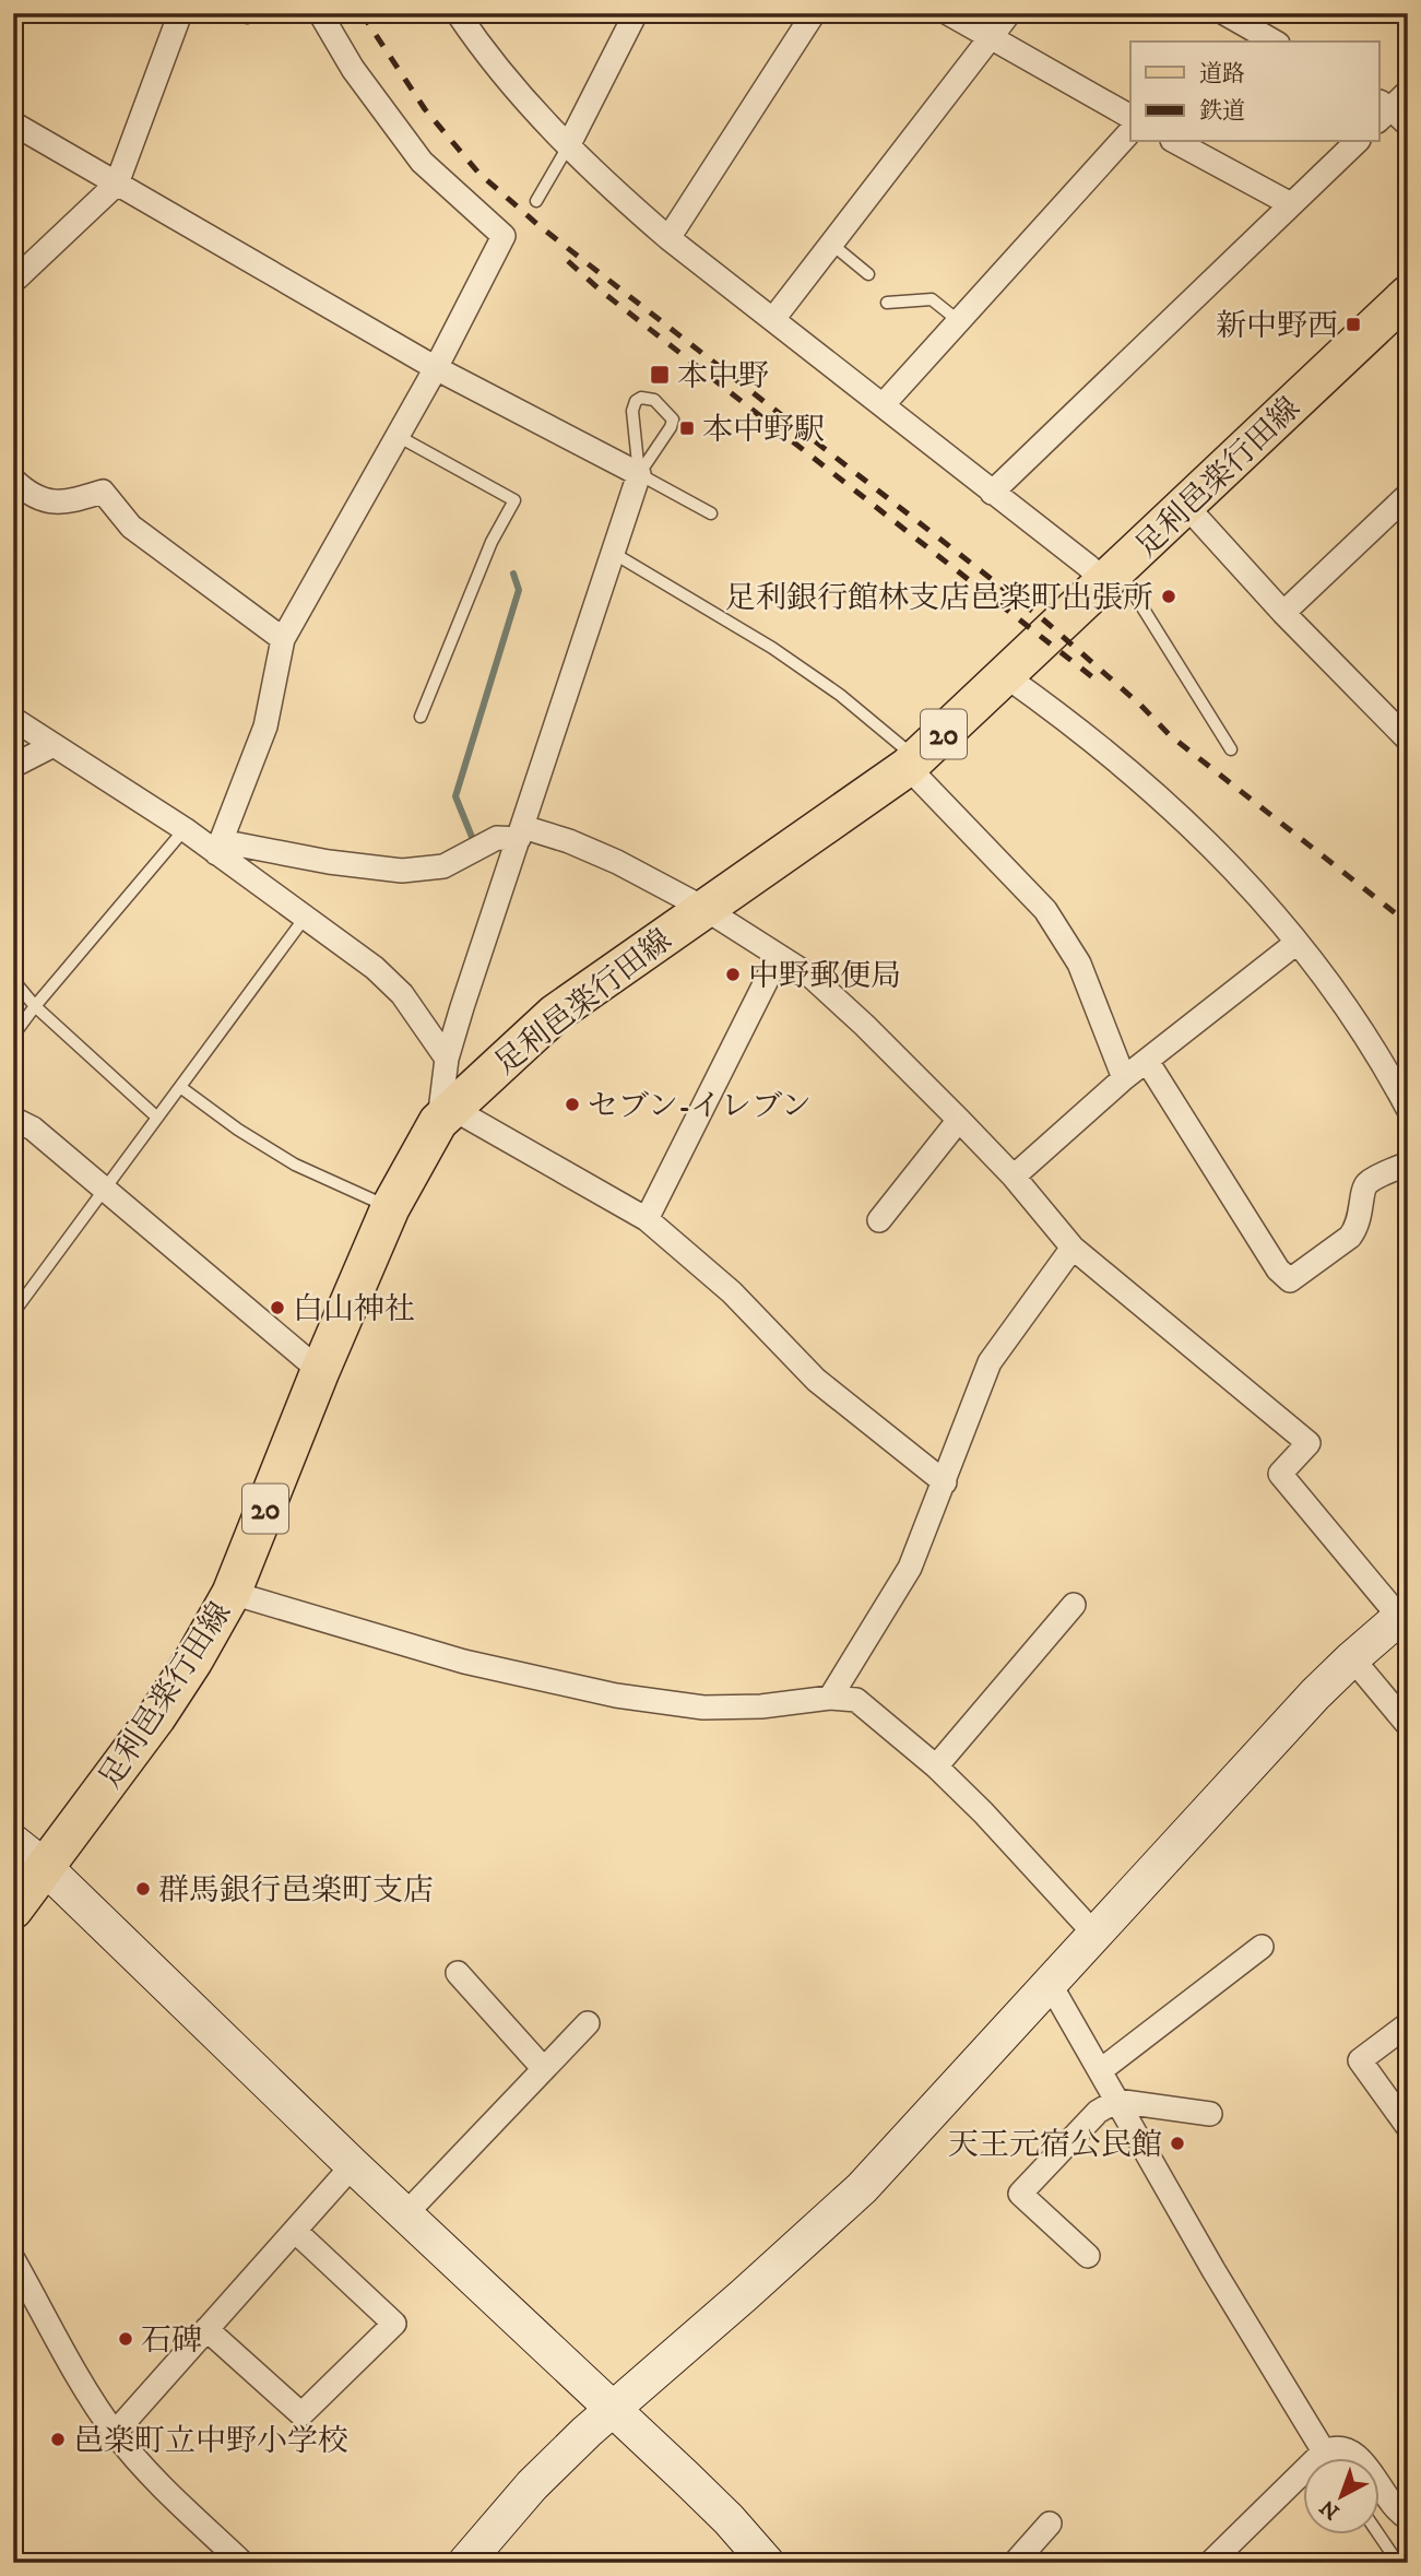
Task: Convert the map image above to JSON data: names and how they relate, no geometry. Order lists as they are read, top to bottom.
{
  "streets": {
    "main road": ["足利邑楽行田線", "20"]
  },
  "places": {
    "transit": ["新中野西", "本中野", "本中野駅"],
    "other": [
      "足利銀行館林支店邑楽町出張所",
      "中野郵便局",
      "セブン-イレブン",
      "白山神社",
      "群馬銀行邑楽町支店",
      "天王元宿公民館",
      "石碑",
      "邑楽町立中野小学校"
    ]
  },
  "legend": ["道路", "鉄道"],
  "north": "bottom left"
}
